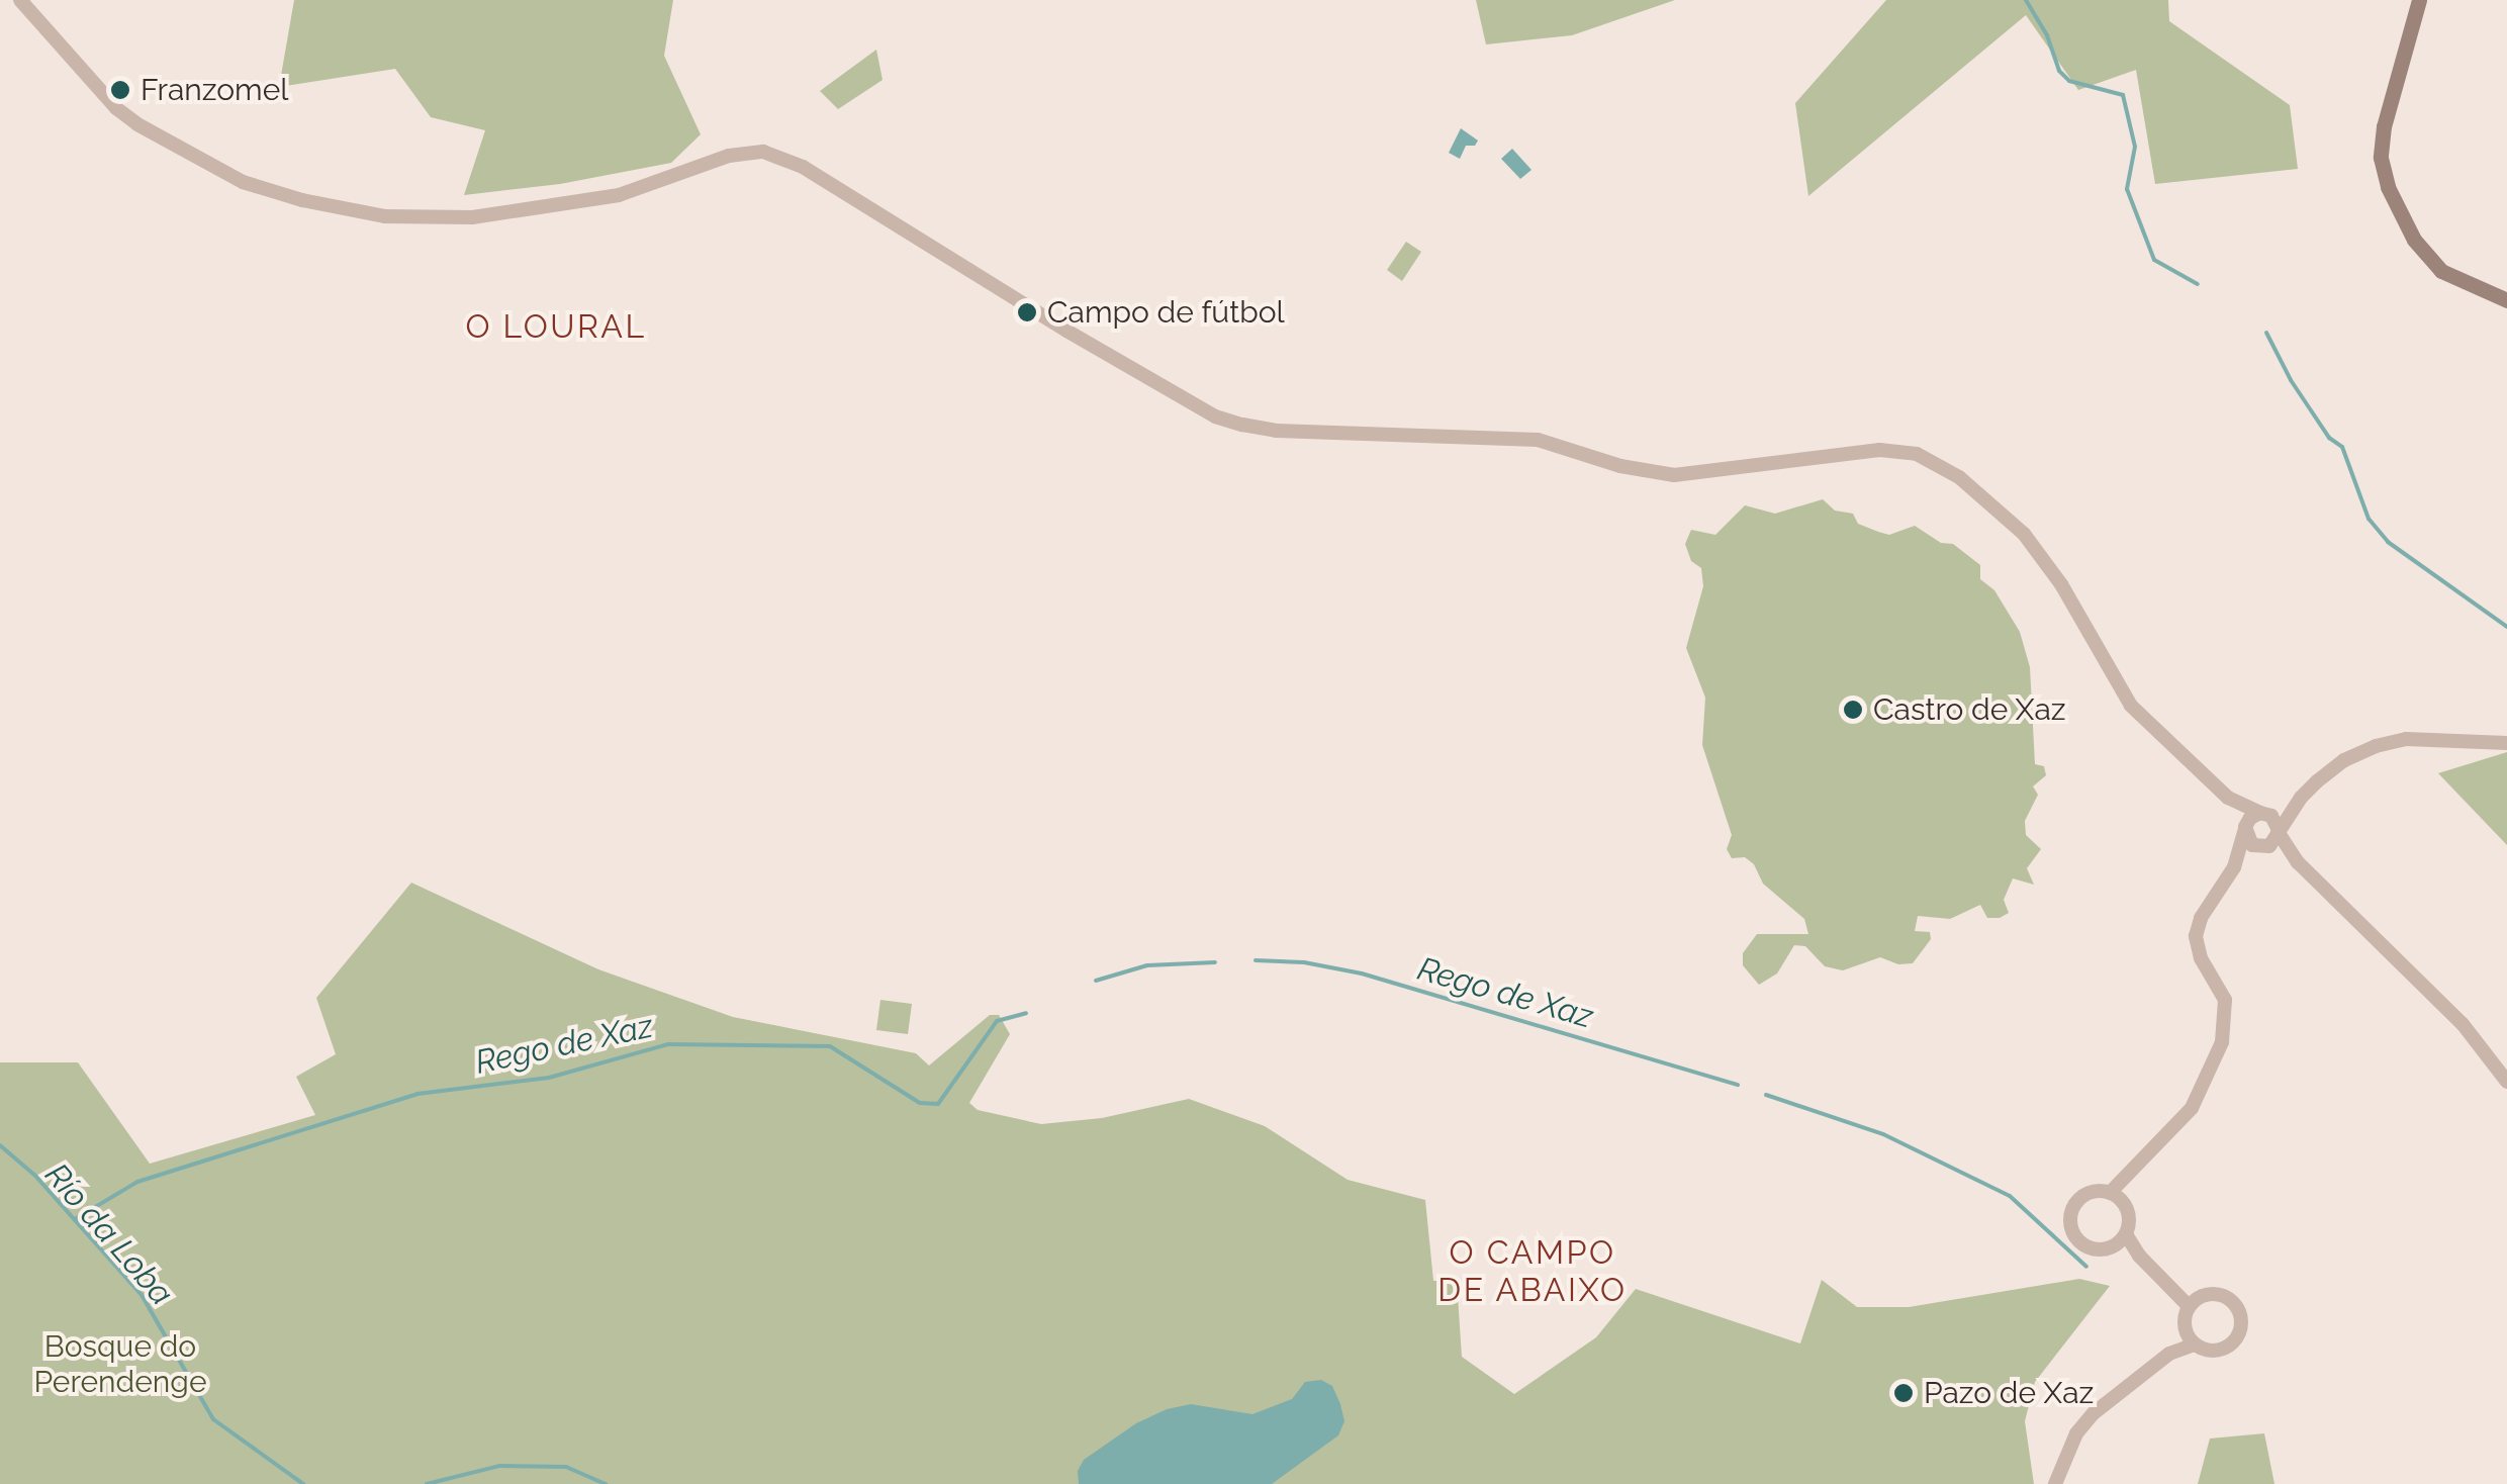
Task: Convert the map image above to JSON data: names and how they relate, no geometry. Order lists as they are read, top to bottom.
{
  "districts": ["O LOURAL", "O CAMPO DE ABAIXO"],
  "water": ["Rego de Xaz", "Río da Loba"],
  "parks": ["Bosque do Perendenge"],
  "places": [
    "Franzomel",
    "Campo de fútbol",
    "Castro de Xaz",
    "Pazo de Xaz"
  ]
}
